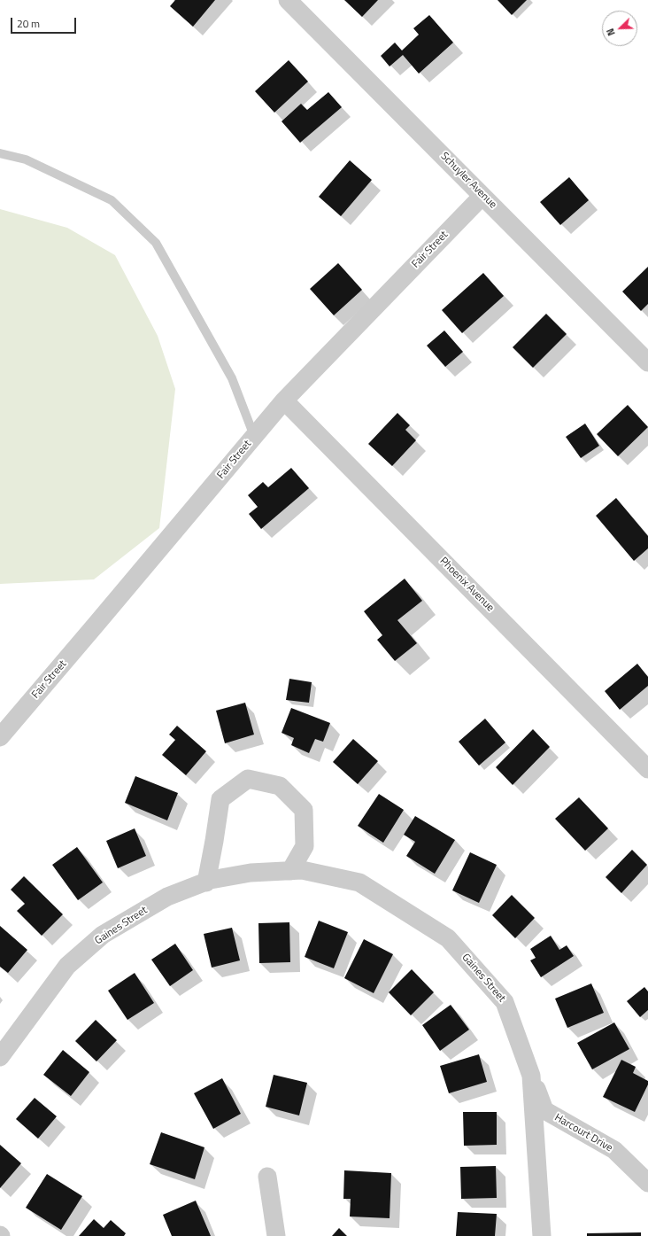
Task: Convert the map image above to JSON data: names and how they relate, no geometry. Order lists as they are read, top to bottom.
{
  "streets": {
    "street": [
      "Schuyler Avenue",
      "Fair Street",
      "Phoenix Avenue",
      "Gaines Street",
      "Harcourt Drive"
    ]
  },
  "crossings": [
    ["Schuyler Avenue", "Fair Street"],
    ["Fair Street", "Phoenix Avenue"],
    ["Gaines Street", "Harcourt Drive"]
  ],
  "scale_bar": "20 m",
  "north": "bottom left"
}
